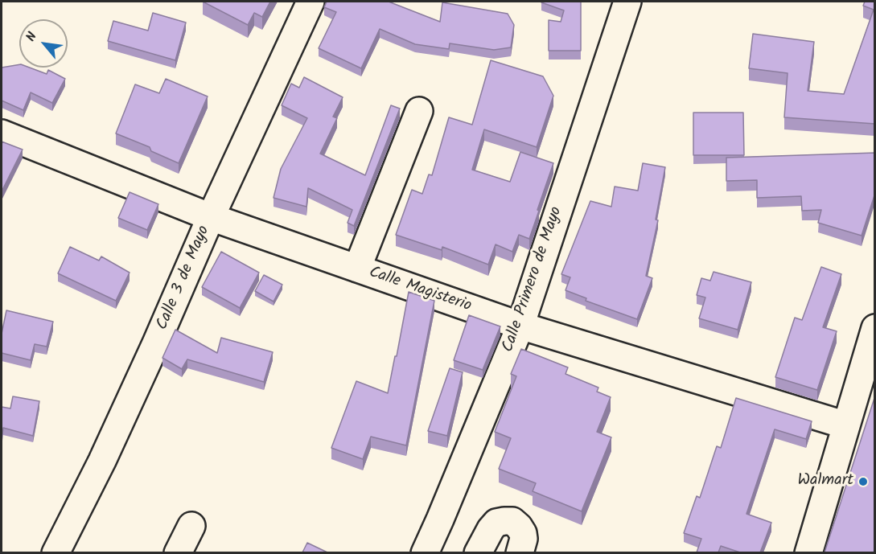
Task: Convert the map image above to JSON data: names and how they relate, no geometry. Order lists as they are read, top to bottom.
{
  "streets": {
    "street": ["Calle 3 de Mayo", "Calle Primero de Mayo", "Calle Magisterio"]
  },
  "crossings": [
    ["Calle 3 de Mayo", "Calle Magisterio"],
    ["Calle Primero de Mayo", "Calle Magisterio"]
  ],
  "places": ["Walmart"],
  "north": "top left"
}
